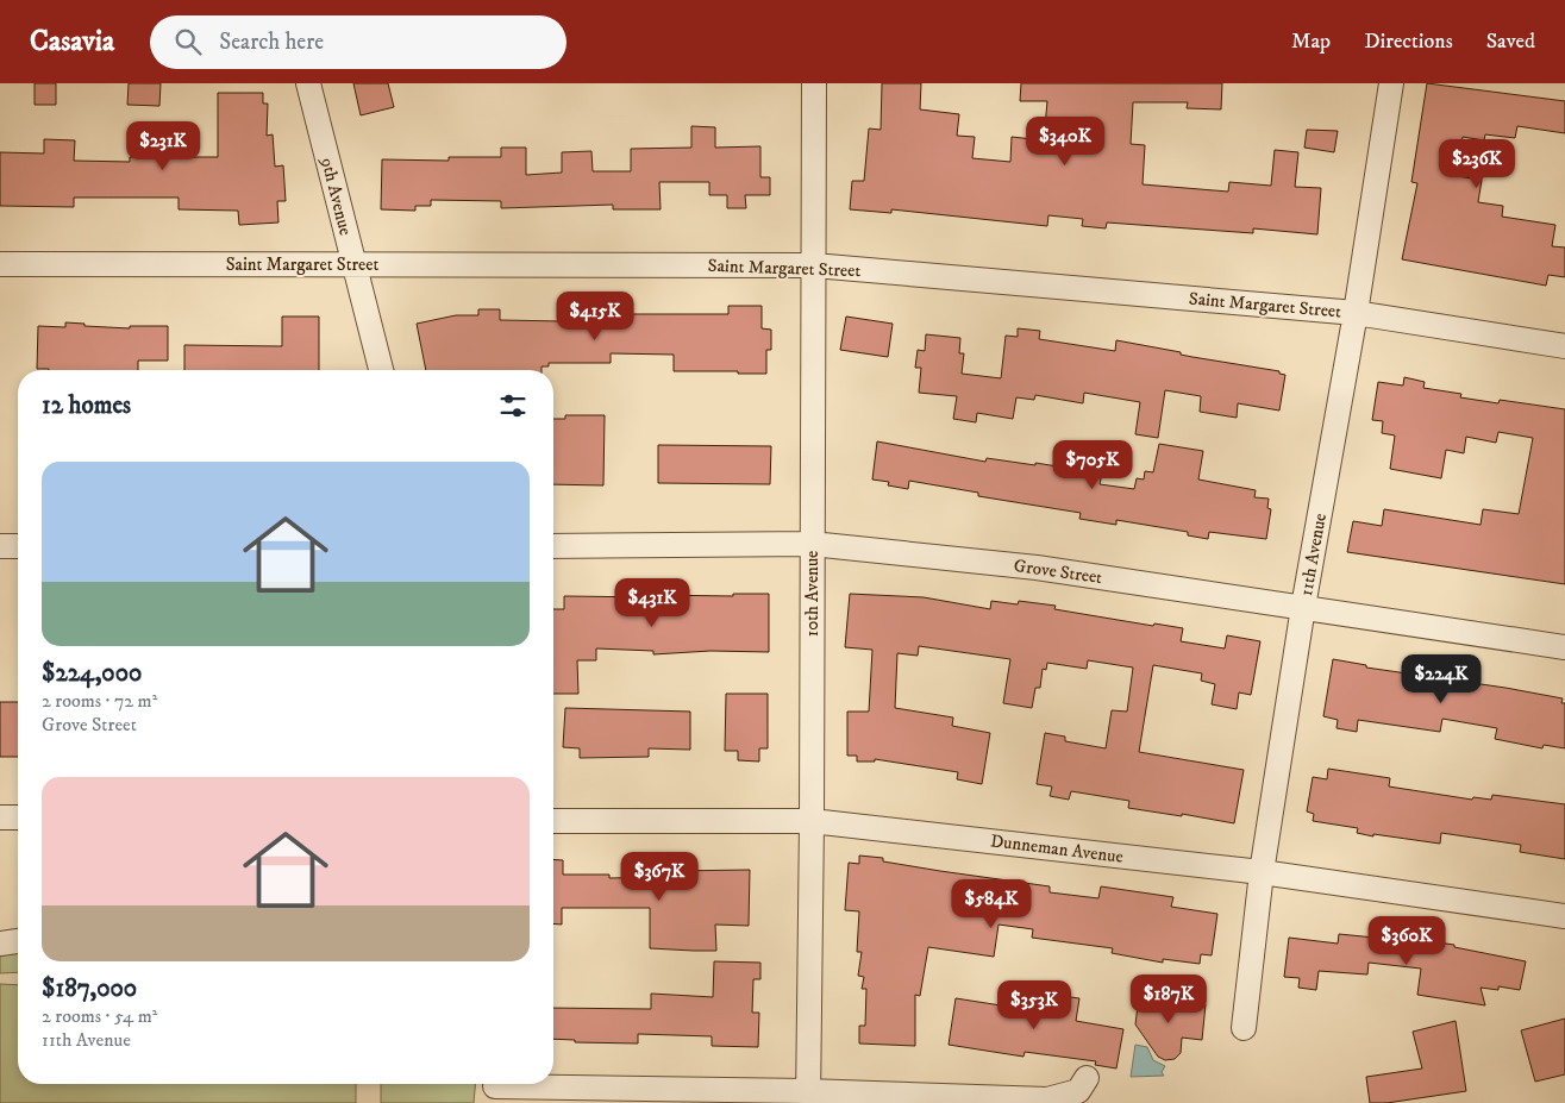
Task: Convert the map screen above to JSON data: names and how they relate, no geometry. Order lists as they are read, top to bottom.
{
  "streets": {
    "street": [
      "9th Avenue",
      "Saint Margaret Street",
      "11th Avenue",
      "Grove Street",
      "10th Avenue",
      "Dunneman Avenue"
    ]
  },
  "crossings": [
    ["9th Avenue", "Saint Margaret Street"],
    ["Saint Margaret Street", "11th Avenue"],
    ["Saint Margaret Street", "10th Avenue"],
    ["11th Avenue", "Grove Street"],
    ["11th Avenue", "Dunneman Avenue"],
    ["Grove Street", "10th Avenue"],
    ["10th Avenue", "Dunneman Avenue"]
  ],
  "page": {
    "header": "Casavia",
    "search": "Search here",
    "nav": ["Map", "Directions", "Saved"],
    "price": [
      "$340K",
      "$231K",
      "$236K",
      "$415K",
      "$705K",
      "$431K",
      "$224K",
      "$367K",
      "$584K",
      "$360K",
      "$187K",
      "$353K"
    ],
    "heading": "12 homes",
    "list": [
      {
        "name": "$224,000",
        "note": "2 rooms · 72 m² · Grove Street"
      },
      {
        "name": "$187,000",
        "note": "2 rooms · 54 m² · 11th Avenue"
      }
    ]
  }
}
